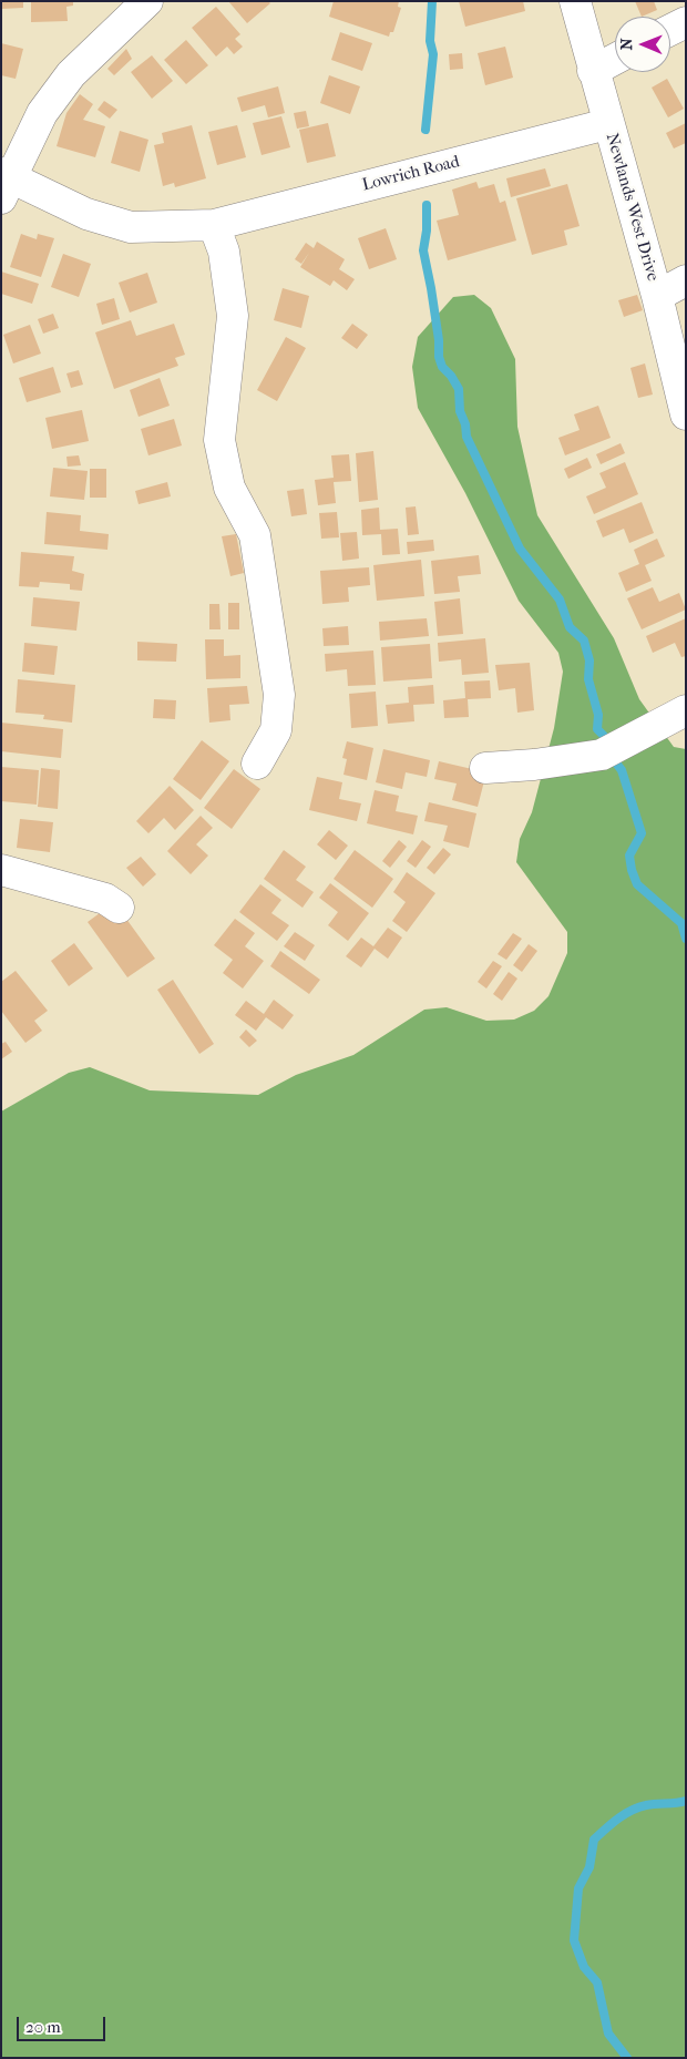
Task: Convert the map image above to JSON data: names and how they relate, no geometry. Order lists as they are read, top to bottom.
{
  "streets": {
    "street": ["Lowrich Road", "Newlands West Drive"]
  },
  "crossings": [
    ["Lowrich Road", "Newlands West Drive"]
  ],
  "scale_bar": "20 m",
  "north": "left"
}
